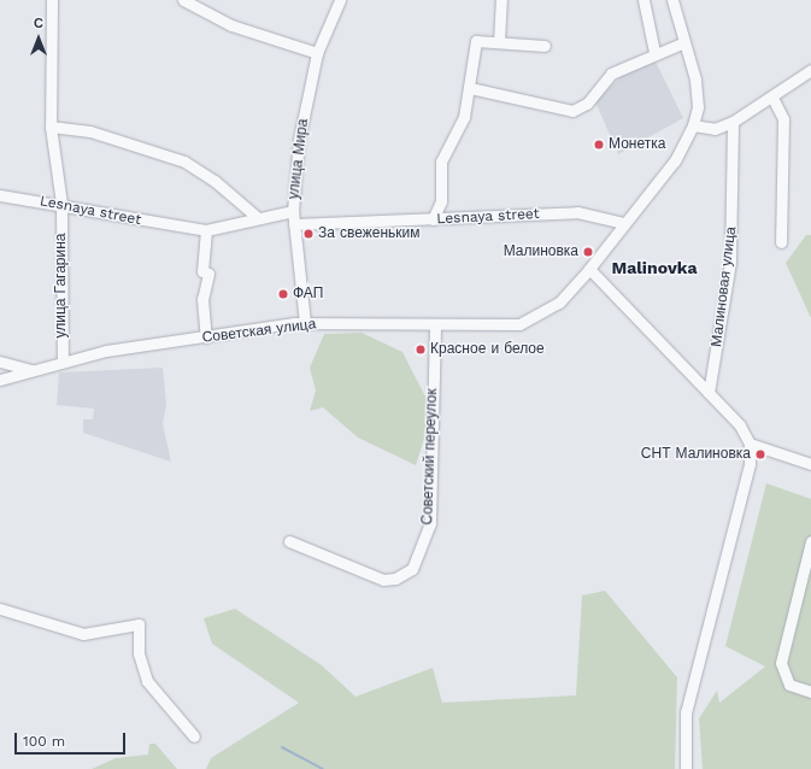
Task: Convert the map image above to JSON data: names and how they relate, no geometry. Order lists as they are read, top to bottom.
{
  "streets": {
    "street": [
      "улица Мира",
      "Lesnaya street",
      "улица Гагарина",
      "Малиновая улица",
      "Советская улица",
      "Советский переулок"
    ]
  },
  "crossings": [
    ["улица Мира", "Lesnaya street"],
    ["улица Мира", "Советская улица"],
    ["Lesnaya street", "улица Гагарина"],
    ["Lesnaya street", "Советская улица"],
    ["улица Гагарина", "Советская улица"],
    ["Советская улица", "Советский переулок"]
  ],
  "districts": ["Malinovka"],
  "places": [
    "Монетка",
    "За свеженьким",
    "Малиновка",
    "ФАП",
    "Красное и белое",
    "СНТ Малиновка"
  ],
  "scale_bar": "100 m",
  "north": "top"
}
